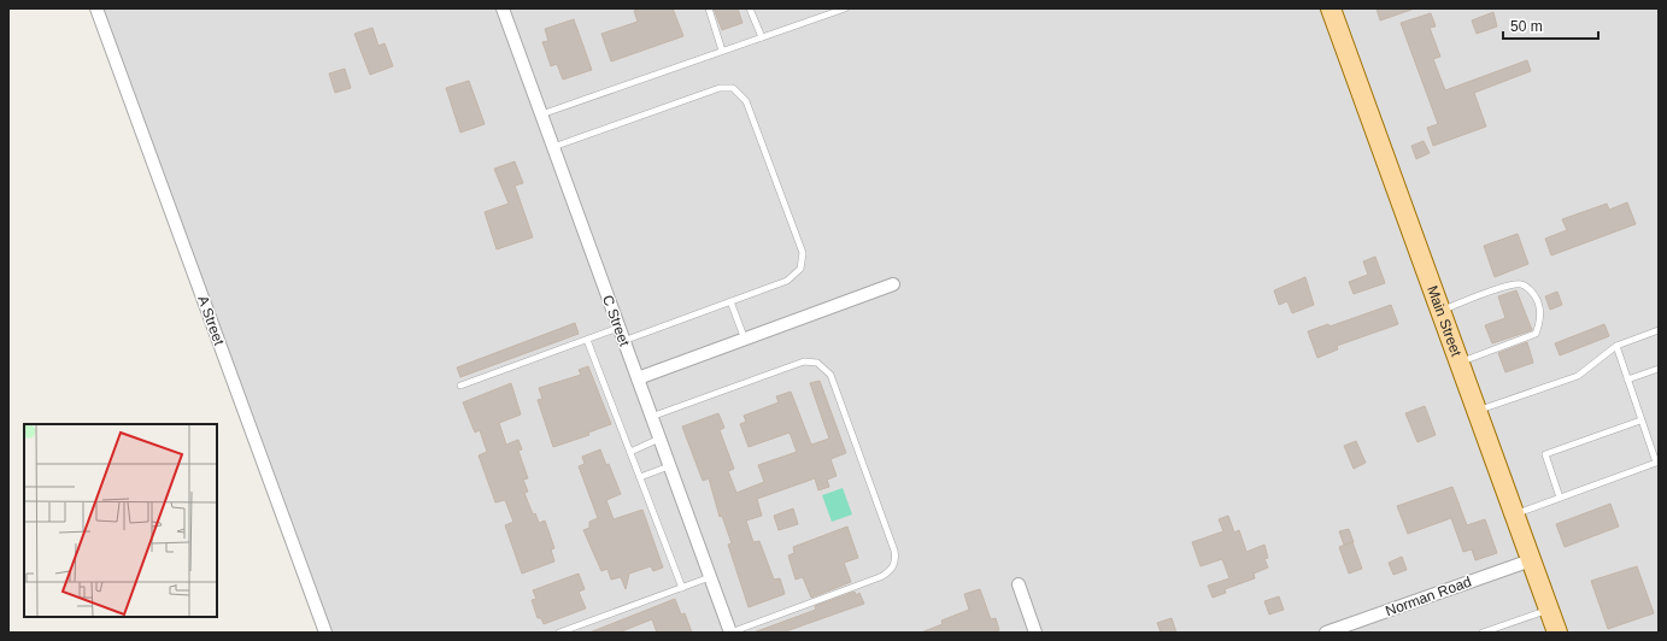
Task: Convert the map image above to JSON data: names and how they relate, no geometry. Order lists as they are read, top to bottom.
{
  "streets": {
    "main road": ["Main Street"],
    "street": ["A Street", "C Street", "Norman Road"]
  },
  "crossings": [
    ["Main Street", "Norman Road"]
  ],
  "scale_bar": "50 m"
}
